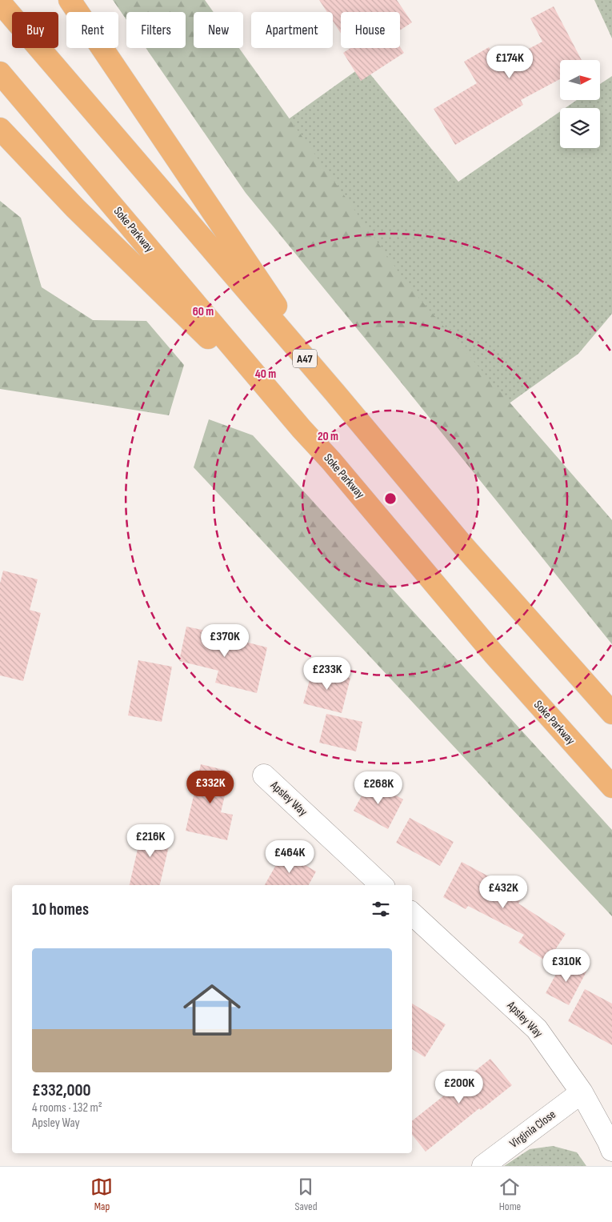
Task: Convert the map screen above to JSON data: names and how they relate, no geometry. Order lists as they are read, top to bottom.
{
  "streets": {
    "highway": ["Soke Parkway", "A47"],
    "street": ["Apsley Way", "Virginia Close"]
  },
  "crossings": [
    ["Apsley Way", "Virginia Close"]
  ],
  "north": "right",
  "page": {
    "chip": [
      "Buy",
      "Rent",
      "Filters",
      "New",
      "Apartment",
      "House"
    ],
    "price": [
      "£174K",
      "£370K",
      "£233K",
      "£332K",
      "£268K",
      "£216K",
      "£464K",
      "£432K",
      "£310K",
      "£200K"
    ],
    "heading": "10 homes",
    "list": [
      {
        "name": "£332,000",
        "note": "4 rooms · 132 m² · Apsley Way"
      }
    ],
    "tabs": ["Map", "Saved", "Home"]
  },
  "rings": ["60 m", "40 m", "20 m"]
}
